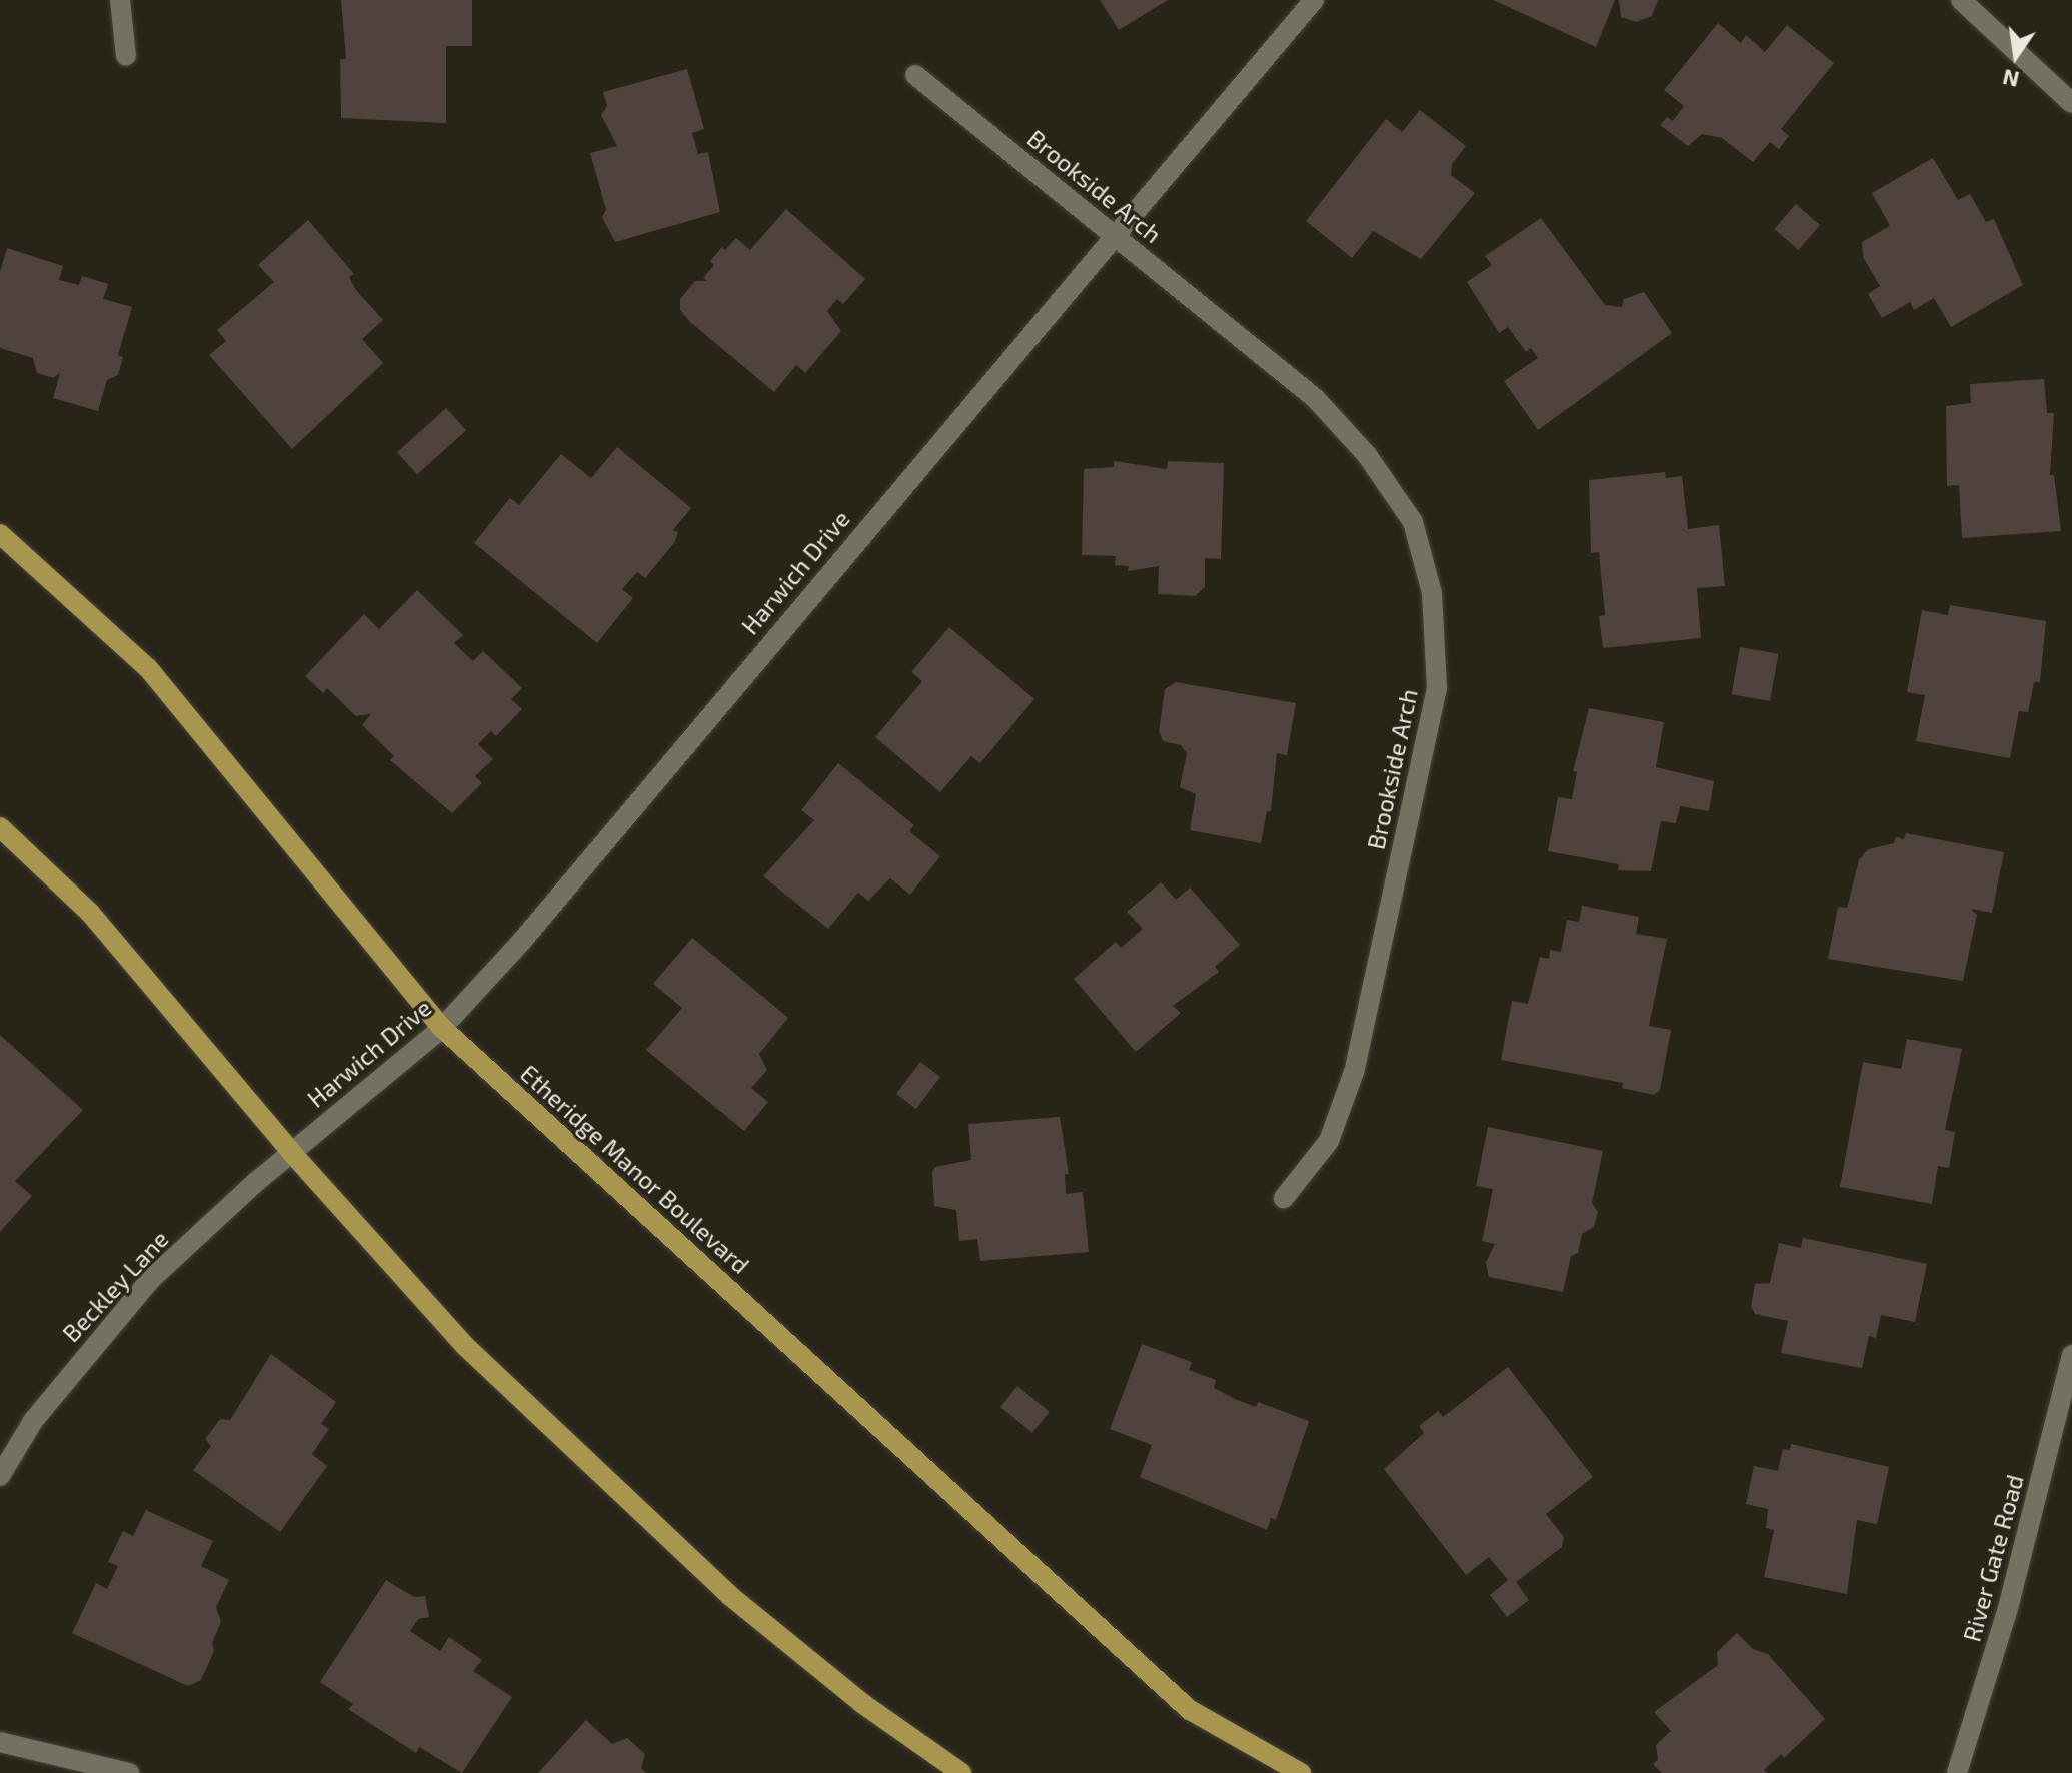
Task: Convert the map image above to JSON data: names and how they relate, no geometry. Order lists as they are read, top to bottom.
{
  "streets": {
    "main road": ["Etheridge Manor Boulevard"],
    "street": [
      "Brookside Arch",
      "Harwich Drive",
      "Beckley Lane",
      "River Gate Road"
    ]
  },
  "crossings": [
    ["Brookside Arch", "Harwich Drive"],
    ["Harwich Drive", "Etheridge Manor Boulevard"],
    ["Harwich Drive", "Beckley Lane"]
  ],
  "north": "bottom"
}
